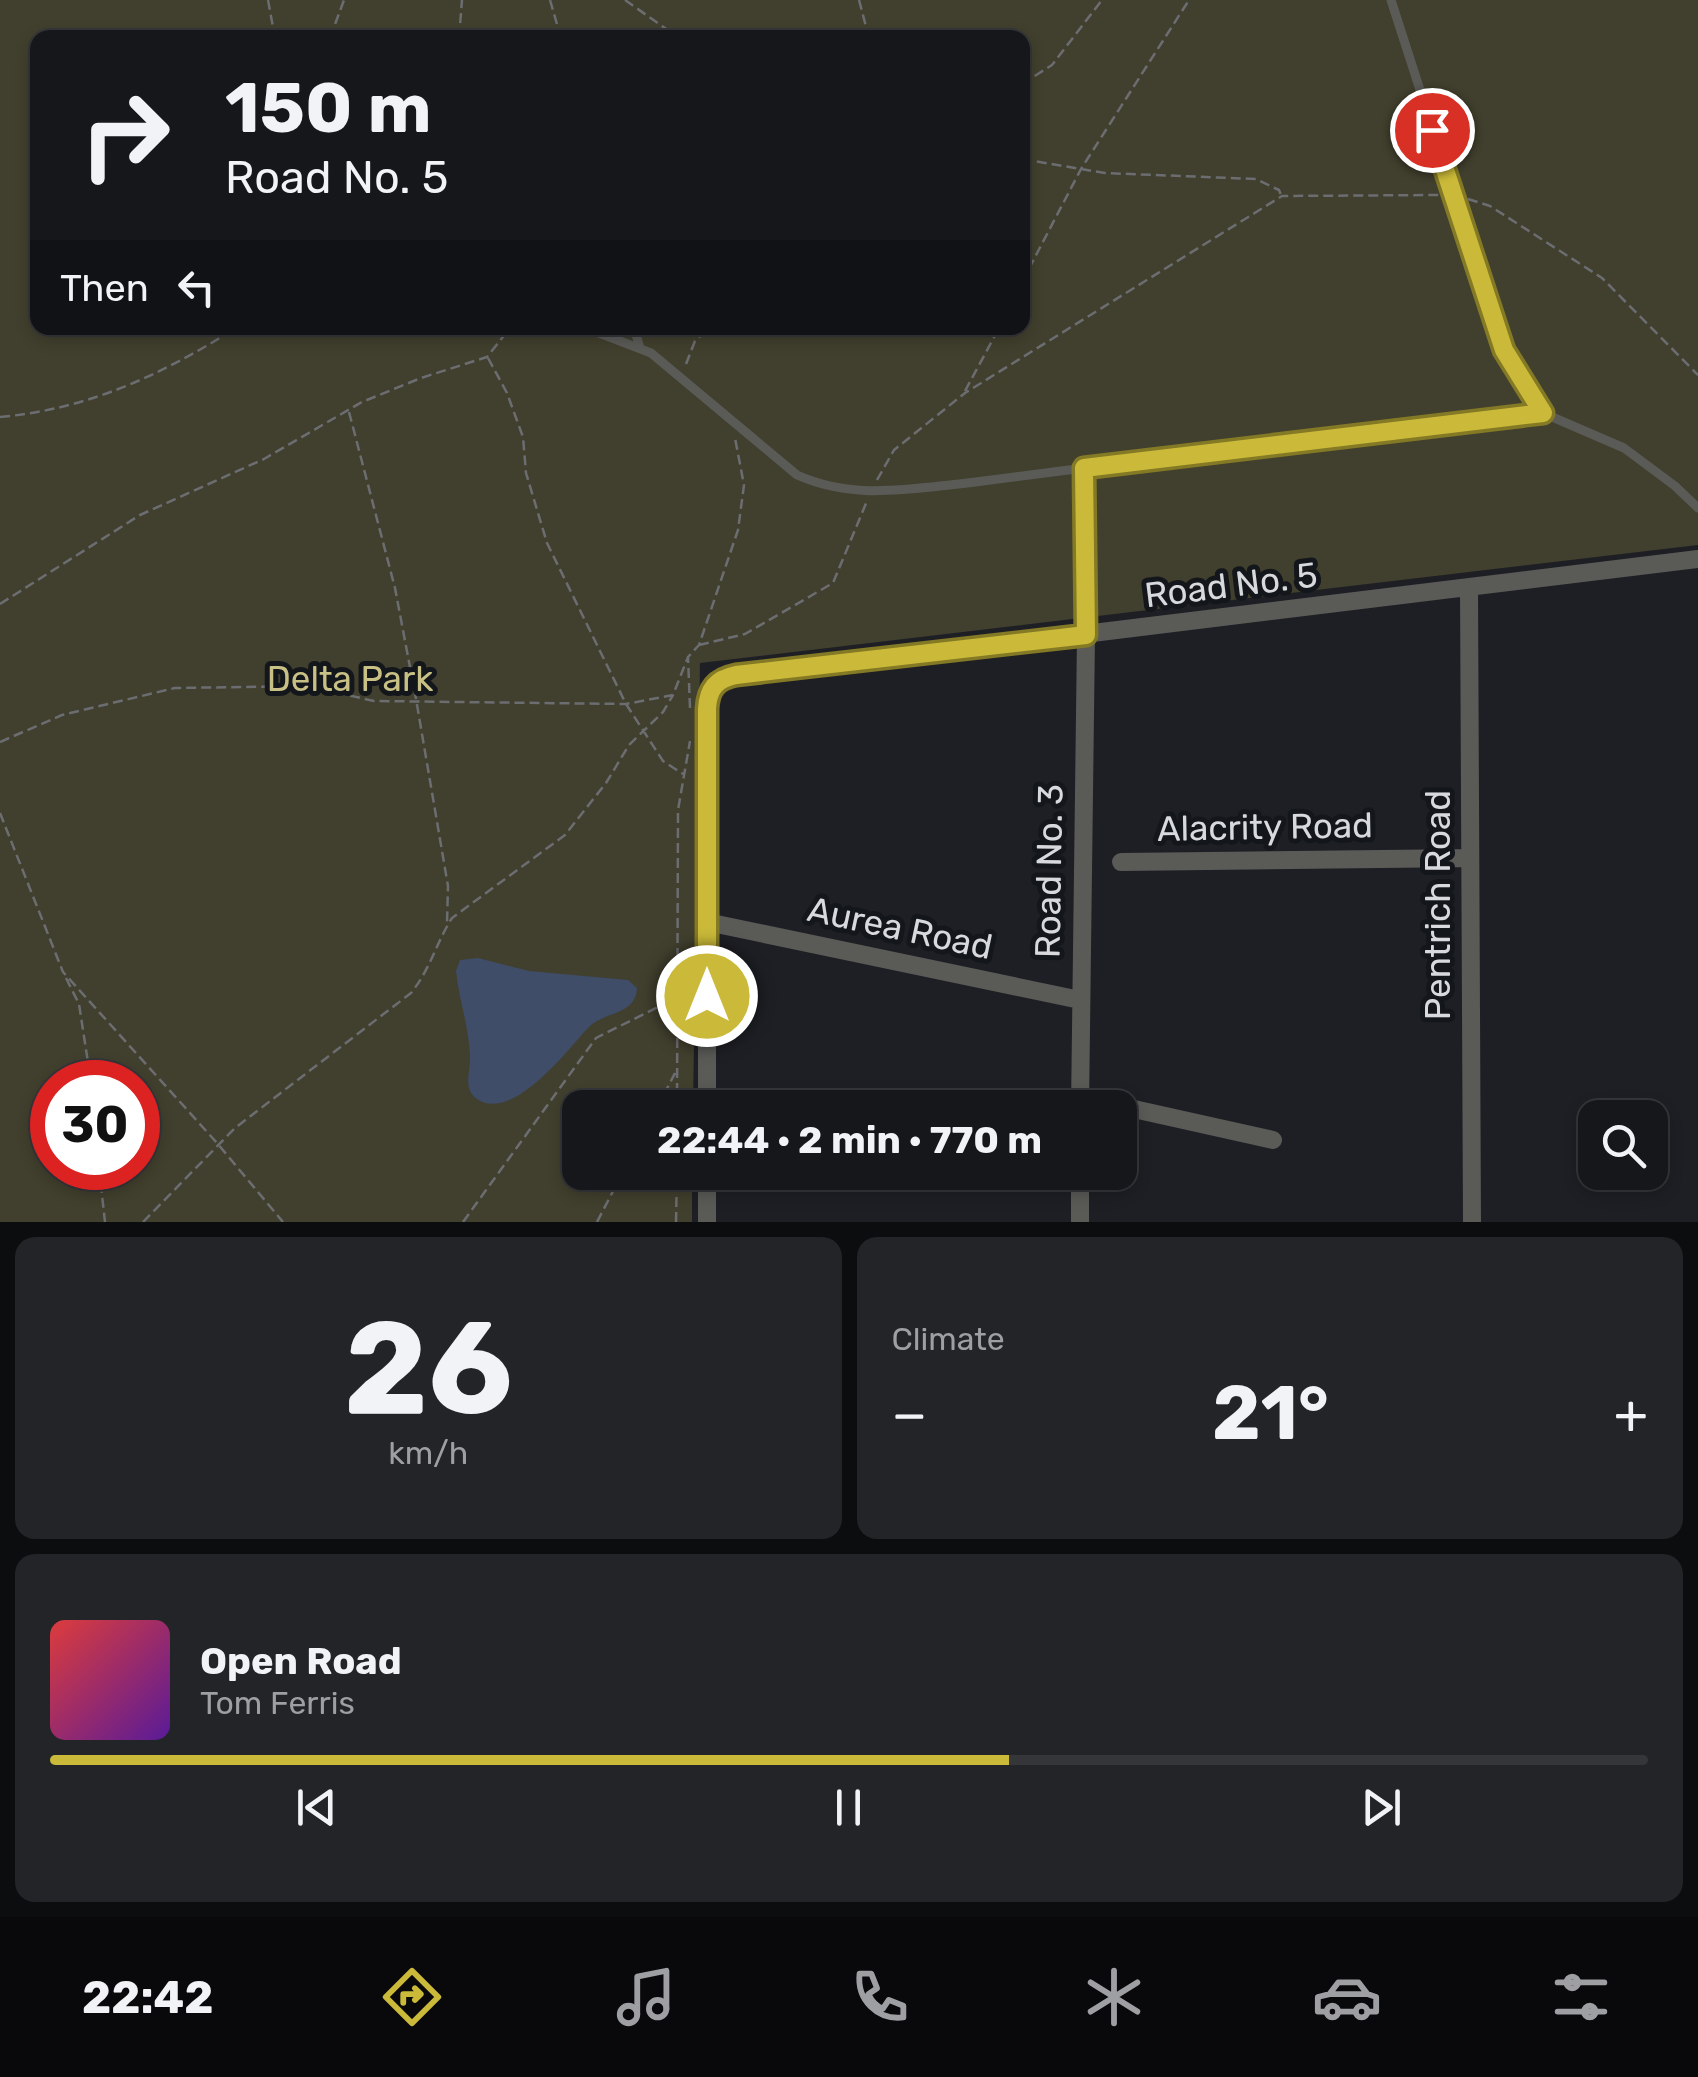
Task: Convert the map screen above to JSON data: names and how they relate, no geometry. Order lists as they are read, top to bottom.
{
  "streets": {
    "street": [
      "Road No. 5",
      "Alacrity Road",
      "Road No. 3",
      "Pentrich Road",
      "Aurea Road"
    ]
  },
  "crossings": [
    ["Road No. 5", "Road No. 3"],
    ["Road No. 5", "Pentrich Road"],
    ["Road No. 5", "Aurea Road"],
    ["Alacrity Road", "Pentrich Road"],
    ["Road No. 3", "Aurea Road"]
  ],
  "parks": ["Delta Park"],
  "page": {
    "turn": ["150 m", "Road No. 5"],
    "then": "Then",
    "limit": "30",
    "trip": "22:44 · 2 min · 770 m",
    "tile": [
      ["26", "km/h"],
      "Climate"
    ],
    "heat": ["−", "21°", "+"],
    "song": ["Open Road", "Tom Ferris"],
    "tabs": "22:42"
  }
}
